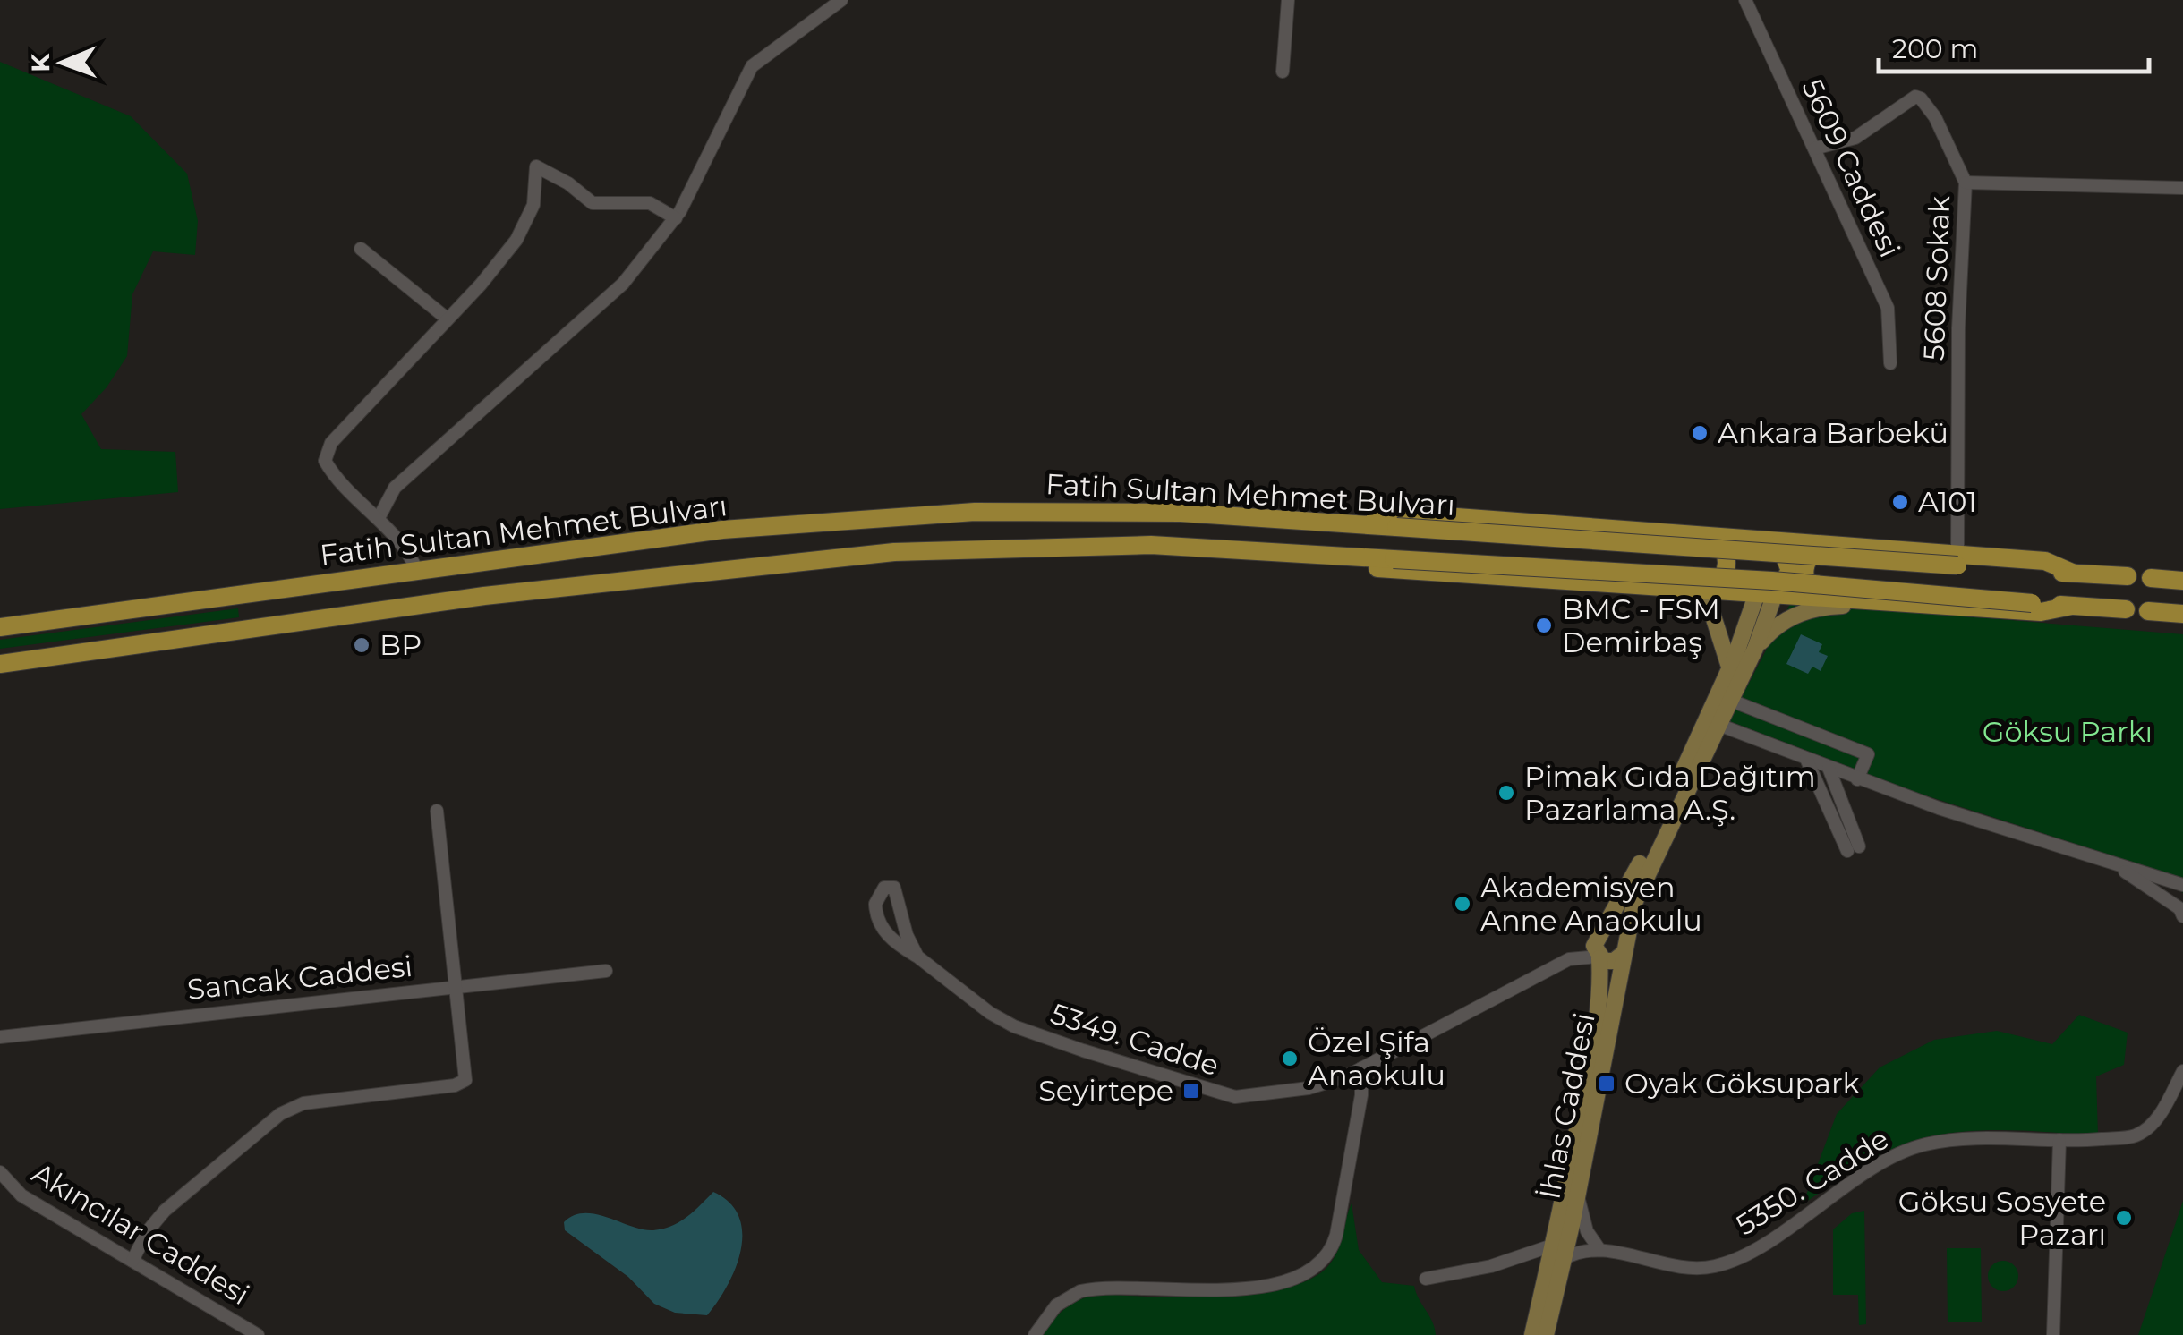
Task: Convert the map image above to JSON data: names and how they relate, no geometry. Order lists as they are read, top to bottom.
{
  "streets": {
    "highway": ["Fatih Sultan Mehmet Bulvarı"],
    "main road": ["İhlas Caddesi"],
    "street": [
      "5609 Caddesi",
      "5608 Sokak",
      "Sancak Caddesi",
      "5349. Cadde",
      "5350. Cadde",
      "Akıncılar Caddesi"
    ]
  },
  "crossings": [
    ["5349. Cadde", "İhlas Caddesi"]
  ],
  "parks": ["Göksu Parkı"],
  "places": {
    "other": [
      "Ankara Barbekü",
      "A101",
      "BMC - FSM Demirbaş",
      "BP",
      "Pimak Gıda Dağıtım Pazarlama A.Ş.",
      "Akademisyen Anne Anaokulu",
      "Özel Şifa Anaokulu",
      "Göksu Sosyete Pazarı"
    ],
    "transit": ["Oyak Göksupark", "Seyirtepe"]
  },
  "scale_bar": "200 m",
  "north": "left"
}
